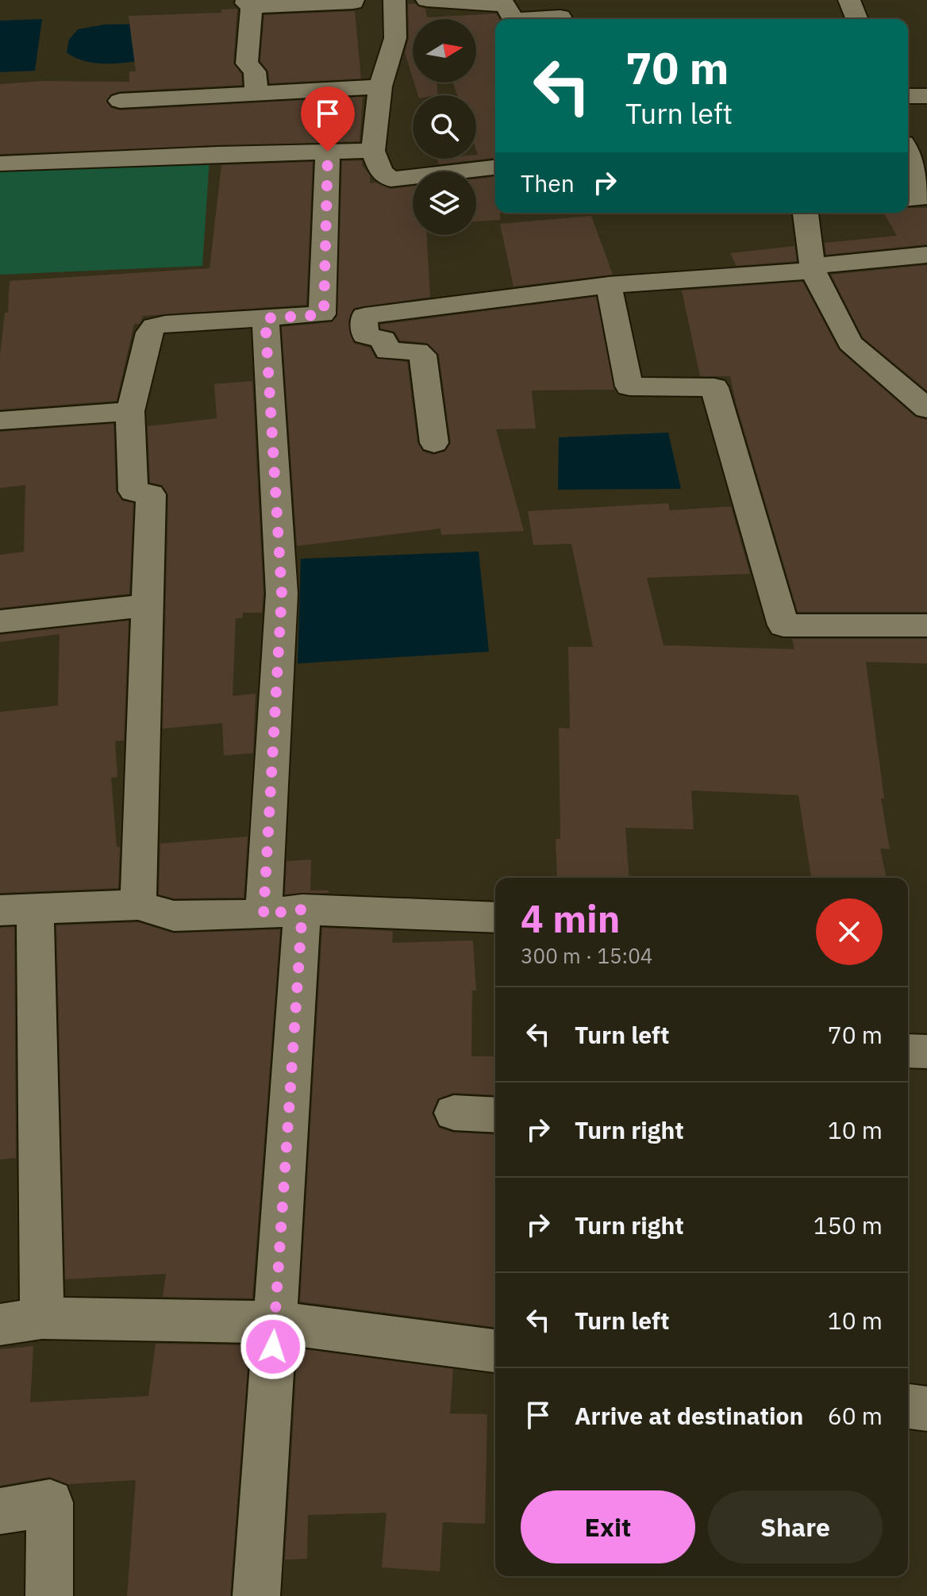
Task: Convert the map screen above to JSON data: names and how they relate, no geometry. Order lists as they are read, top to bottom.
{
  "north": "right",
  "page": {
    "turn": ["70 m", "Turn left"],
    "then": "Then",
    "heading": ["4 min", "300 m · 15:04"],
    "list": [
      {
        "name": "Turn left",
        "value": "70 m"
      },
      {
        "name": "Turn right",
        "value": "10 m"
      },
      {
        "name": "Turn right",
        "value": "150 m"
      },
      {
        "name": "Turn left",
        "value": "10 m"
      },
      {
        "name": "Arrive at destination",
        "value": "60 m"
      }
    ],
    "buttons": ["Exit", "Share"]
  }
}
